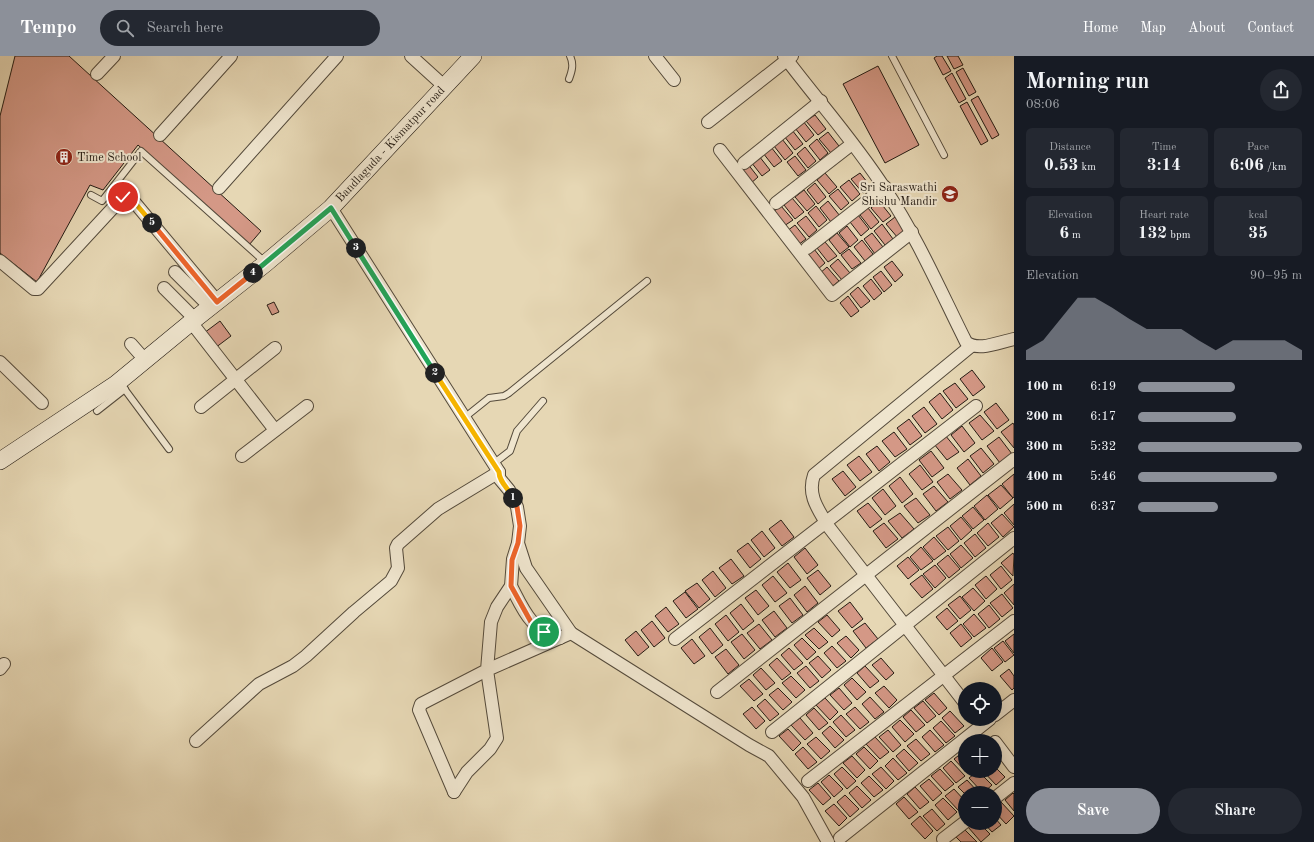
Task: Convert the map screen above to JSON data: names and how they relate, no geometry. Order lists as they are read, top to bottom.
{
  "streets": {
    "street": ["Bandlaguda - Kismatpur road"]
  },
  "places": {
    "building": ["Time School"],
    "school or university": ["Sri Saraswathi Shishu Mandir"]
  },
  "page": {
    "header": "Tempo",
    "search": "Search here",
    "nav": [
      "Home",
      "Map",
      "About",
      "Contact"
    ],
    "heading": ["Morning run", "08:06"],
    "stats": [
      ["Distance", "0.53 km"],
      ["Time", "3:14"],
      ["Pace", "6:06 /km"],
      ["Elevation", "6 m"],
      ["Heart rate", "132 bpm"],
      ["kcal", "35"]
    ],
    "pins": [
      "5",
      "3",
      "4",
      "2",
      "1"
    ],
    "chart": ["Elevation", "90–95 m"],
    "list": [
      {
        "name": "100 m",
        "note": "6:19"
      },
      {
        "name": "200 m",
        "note": "6:17"
      },
      {
        "name": "300 m",
        "note": "5:32"
      },
      {
        "name": "400 m",
        "note": "5:46"
      },
      {
        "name": "500 m",
        "note": "6:37"
      }
    ],
    "map_buttons": ["+", "−"],
    "buttons": ["Save", "Share"]
  }
}
